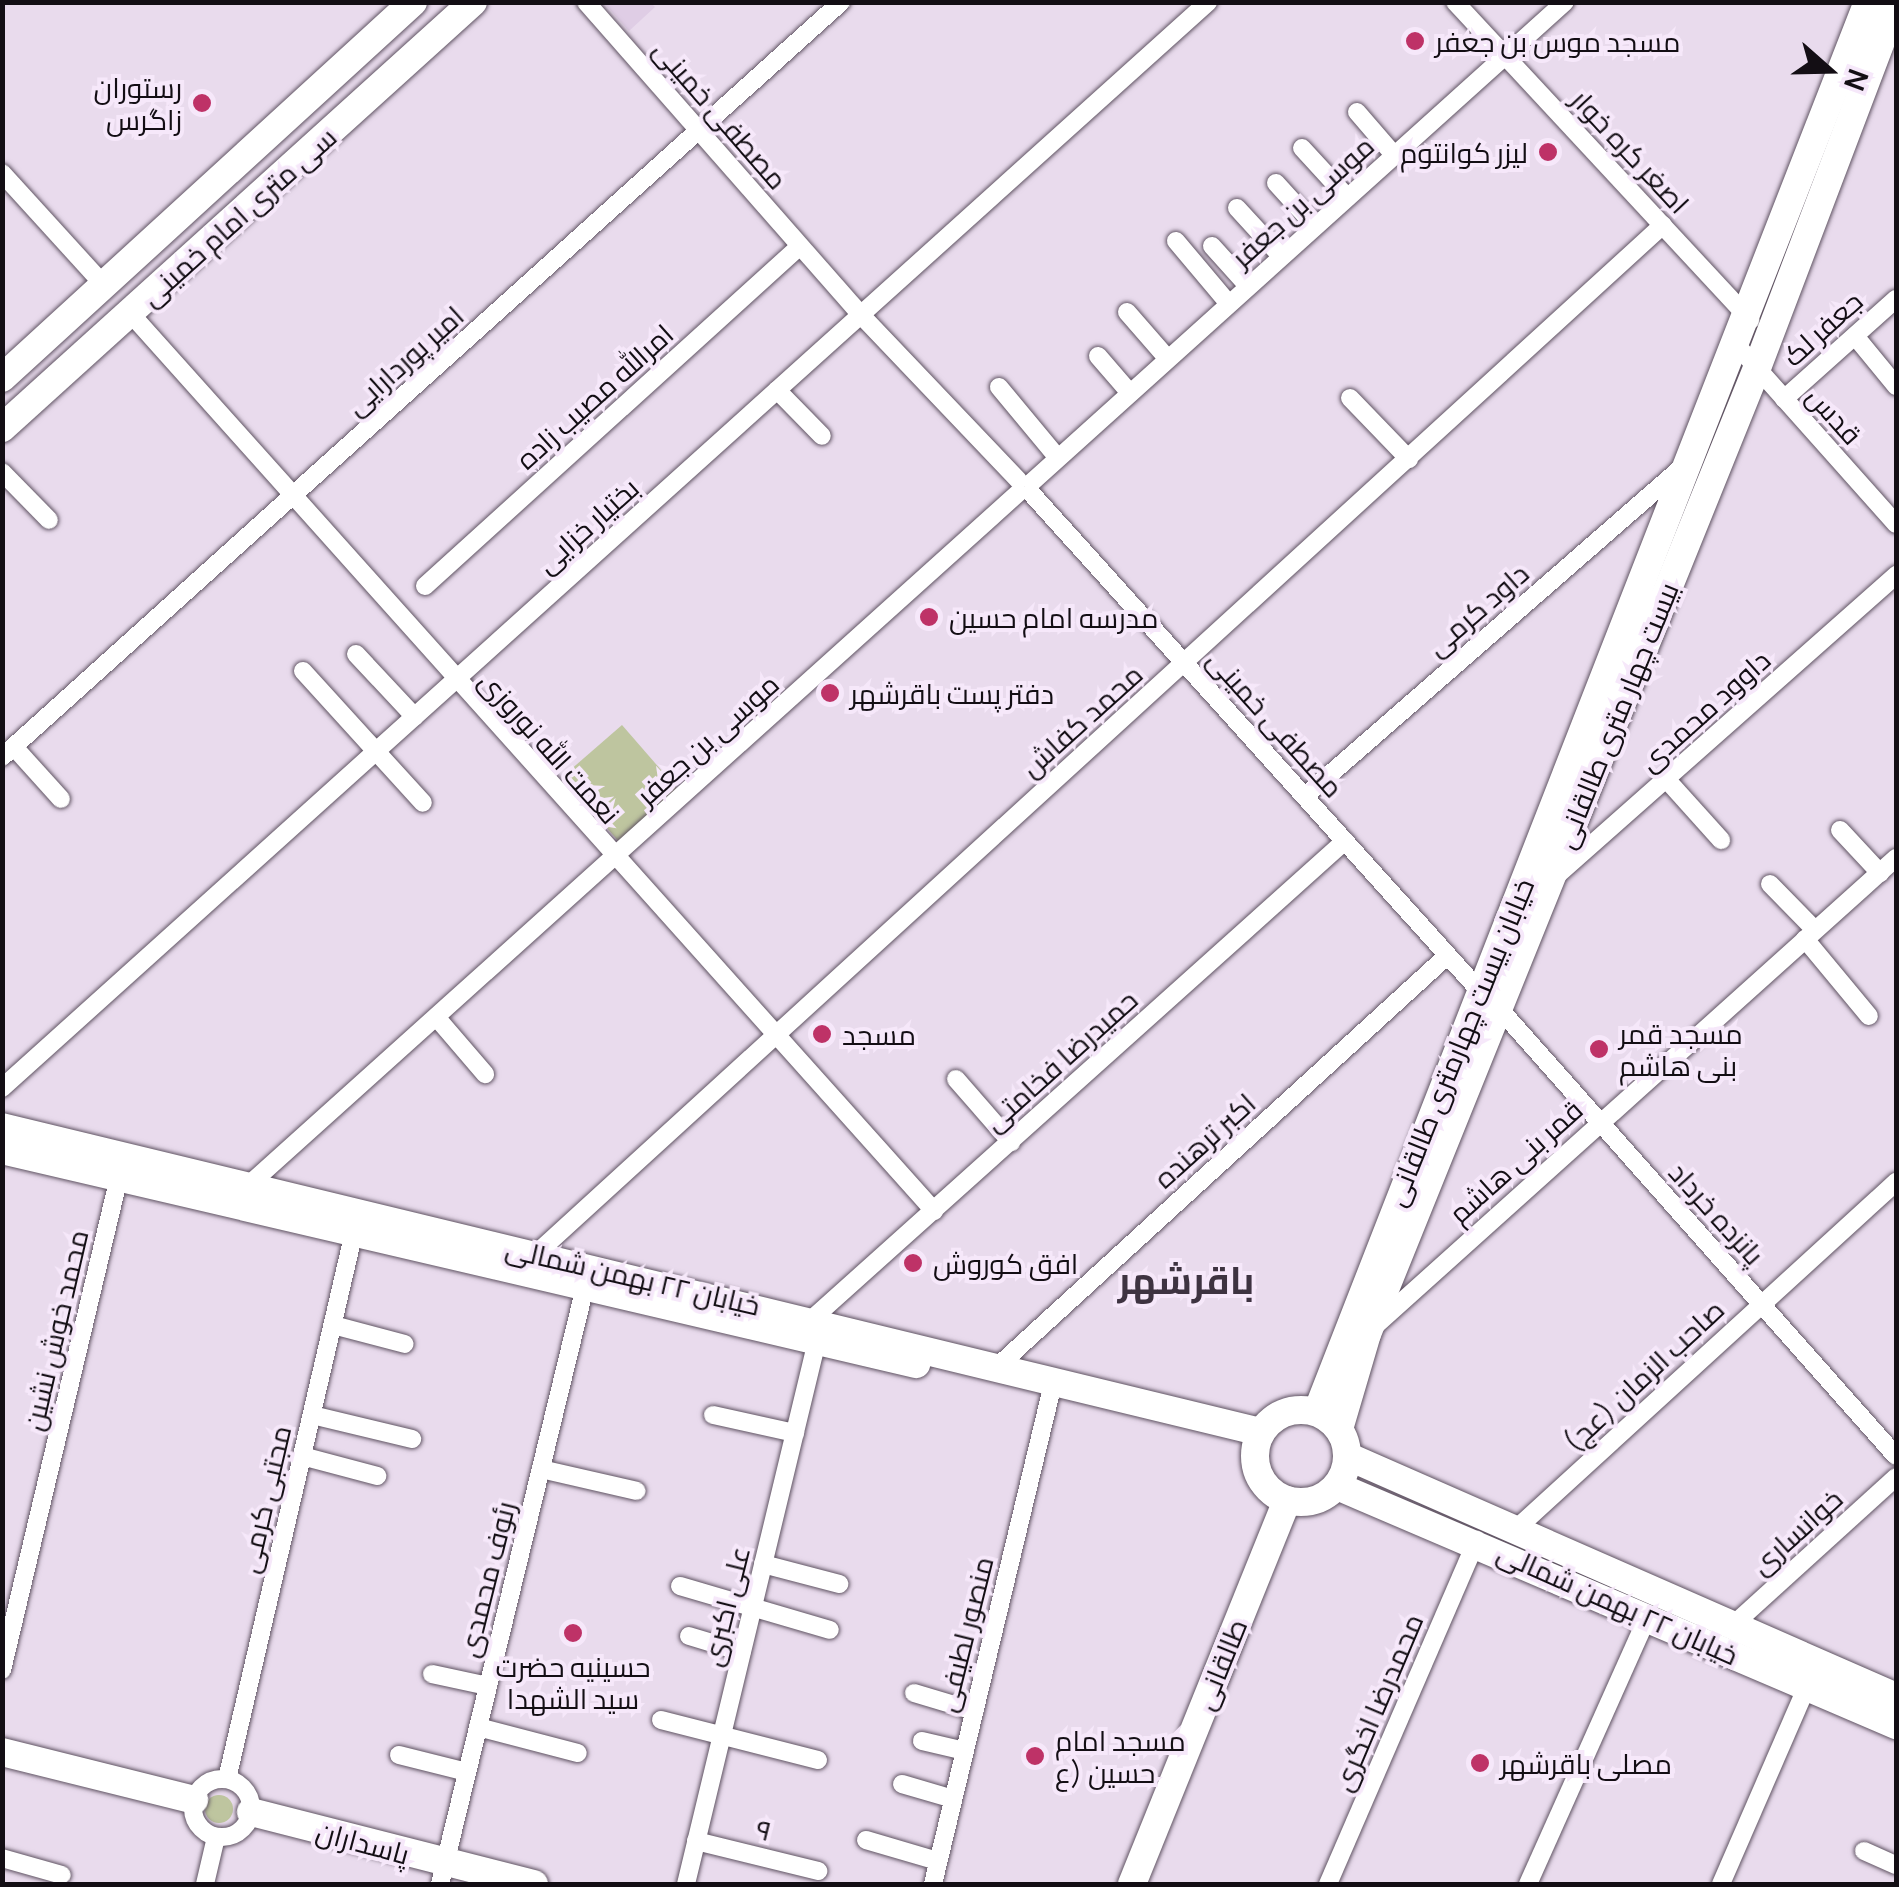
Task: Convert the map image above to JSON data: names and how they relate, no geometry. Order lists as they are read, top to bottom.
{
  "streets": {
    "street": [
      "مصطفی خمینی",
      "اصغر کره خوار",
      "موسی بن جعفر",
      "سی متری امام خمینی",
      "جعفر لک",
      "امیر پوردارایی",
      "امرالله مصیب زاده",
      "قدس",
      "بختیار خزایی",
      "داود کرمی",
      "داوود محمدی",
      "بیست چهار متری طالقانی",
      "محمد کفاش",
      "نعمت الله نوروزی",
      "خیابان بیست چهارمتری طالقانی",
      "حمیدرضا فخامتی",
      "اکبر ترهنده",
      "قمر بنی هاشم",
      "پانزده خرداد",
      "خیابان ۲۲ بهمن شمالی",
      "محمد خوش نشین",
      "صاحب الزمان (عج)",
      "مجتبی کرمی",
      "خوانساری",
      "رئوف محمدی",
      "علی اکبری",
      "منصور لطیفی",
      "طالقانی",
      "محمدرضا اخگری",
      "۹",
      "پاسداران"
    ]
  },
  "crossings": [
    ["مصطفی خمینی", "موسی بن جعفر"],
    ["مصطفی خمینی", "امیر پوردارایی"],
    ["مصطفی خمینی", "امرالله مصیب زاده"],
    ["مصطفی خمینی", "بختیار خزایی"],
    ["مصطفی خمینی", "داود کرمی"],
    ["مصطفی خمینی", "بیست چهار متری طالقانی"],
    ["مصطفی خمینی", "محمد کفاش"],
    ["مصطفی خمینی", "خیابان بیست چهارمتری طالقانی"],
    ["مصطفی خمینی", "حمیدرضا فخامتی"],
    ["مصطفی خمینی", "اکبر ترهنده"],
    ["مصطفی خمینی", "پانزده خرداد"],
    ["اصغر کره خوار", "موسی بن جعفر"],
    ["اصغر کره خوار", "بیست چهار متری طالقانی"],
    ["اصغر کره خوار", "محمد کفاش"],
    ["اصغر کره خوار", "خیابان بیست چهارمتری طالقانی"],
    ["موسی بن جعفر", "نعمت الله نوروزی"],
    ["موسی بن جعفر", "خیابان ۲۲ بهمن شمالی"],
    ["سی متری امام خمینی", "نعمت الله نوروزی"],
    ["جعفر لک", "قدس"],
    ["امیر پوردارایی", "نعمت الله نوروزی"],
    ["قدس", "بیست چهار متری طالقانی"],
    ["قدس", "خیابان بیست چهارمتری طالقانی"],
    ["بختیار خزایی", "نعمت الله نوروزی"],
    ["داود کرمی", "خیابان بیست چهارمتری طالقانی"],
    ["داوود محمدی", "بیست چهار متری طالقانی"],
    ["بیست چهار متری طالقانی", "خیابان بیست چهارمتری طالقانی"],
    ["بیست چهار متری طالقانی", "پانزده خرداد"],
    ["محمد کفاش", "نعمت الله نوروزی"],
    ["محمد کفاش", "خیابان ۲۲ بهمن شمالی"],
    ["نعمت الله نوروزی", "حمیدرضا فخامتی"],
    ["خیابان بیست چهارمتری طالقانی", "قمر بنی هاشم"],
    ["خیابان بیست چهارمتری طالقانی", "پانزده خرداد"],
    ["خیابان بیست چهارمتری طالقانی", "خیابان ۲۲ بهمن شمالی"],
    ["خیابان بیست چهارمتری طالقانی", "طالقانی"],
    ["حمیدرضا فخامتی", "خیابان ۲۲ بهمن شمالی"],
    ["حمیدرضا فخامتی", "علی اکبری"],
    ["اکبر ترهنده", "خیابان ۲۲ بهمن شمالی"],
    ["قمر بنی هاشم", "پانزده خرداد"],
    ["پانزده خرداد", "صاحب الزمان (عج)"],
    ["خیابان ۲۲ بهمن شمالی", "محمد خوش نشین"],
    ["خیابان ۲۲ بهمن شمالی", "صاحب الزمان (عج)"],
    ["خیابان ۲۲ بهمن شمالی", "مجتبی کرمی"],
    ["خیابان ۲۲ بهمن شمالی", "خوانساری"],
    ["خیابان ۲۲ بهمن شمالی", "رئوف محمدی"],
    ["خیابان ۲۲ بهمن شمالی", "علی اکبری"],
    ["خیابان ۲۲ بهمن شمالی", "منصور لطیفی"],
    ["خیابان ۲۲ بهمن شمالی", "طالقانی"],
    ["خیابان ۲۲ بهمن شمالی", "محمدرضا اخگری"],
    ["مجتبی کرمی", "پاسداران"],
    ["رئوف محمدی", "پاسداران"],
    ["علی اکبری", "۹"]
  ],
  "districts": ["باقرشهر"],
  "places": [
    "مسجد موس بن جعفر",
    "رستوران زاگرس",
    "لیزر کوانتوم",
    "مدرسه امام حسین",
    "دفتر پست باقرشهر",
    "مسجد",
    "مسجد قمر بنی هاشم",
    "افق کوروش",
    "حسینیه حضرت سید الشهدا",
    "مسجد امام حسین (ع",
    "مصلی باقرشهر"
  ],
  "north": "right"
}
